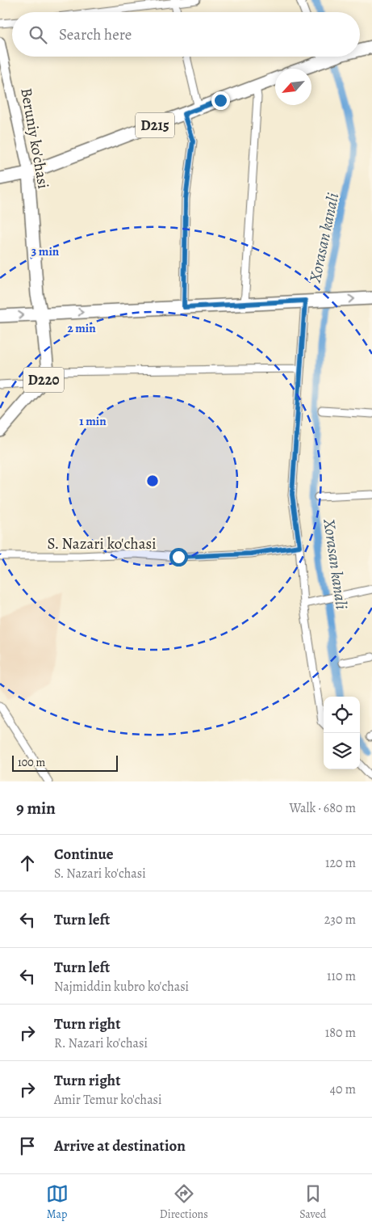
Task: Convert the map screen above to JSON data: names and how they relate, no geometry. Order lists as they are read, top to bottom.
{
  "streets": {
    "main road": ["D215", "Beruniy ko'chasi", "D220"],
    "street": ["S. Nazari ko'chasi"]
  },
  "crossings": [
    ["D215", "Beruniy ko'chasi"],
    ["Beruniy ko'chasi", "D220"]
  ],
  "water": ["Xorasan kanali"],
  "scale_bar": "100 m",
  "north": "bottom left",
  "page": {
    "search": "Search here",
    "scale": "100 m",
    "heading": ["9 min", "Walk · 680 m"],
    "list": [
      ["Continue", "S. Nazari ko'chasi", "120 m"],
      ["Turn left", "230 m"],
      ["Turn left", "Najmiddin kubro ko'chasi", "110 m"],
      ["Turn right", "R. Nazari ko'chasi", "180 m"],
      ["Turn right", "Amir Temur ko'chasi", "40 m"],
      "Arrive at destination"
    ],
    "nav": ["Map", "Directions", "Saved"]
  },
  "rings": ["3 min", "2 min", "1 min"]
}
